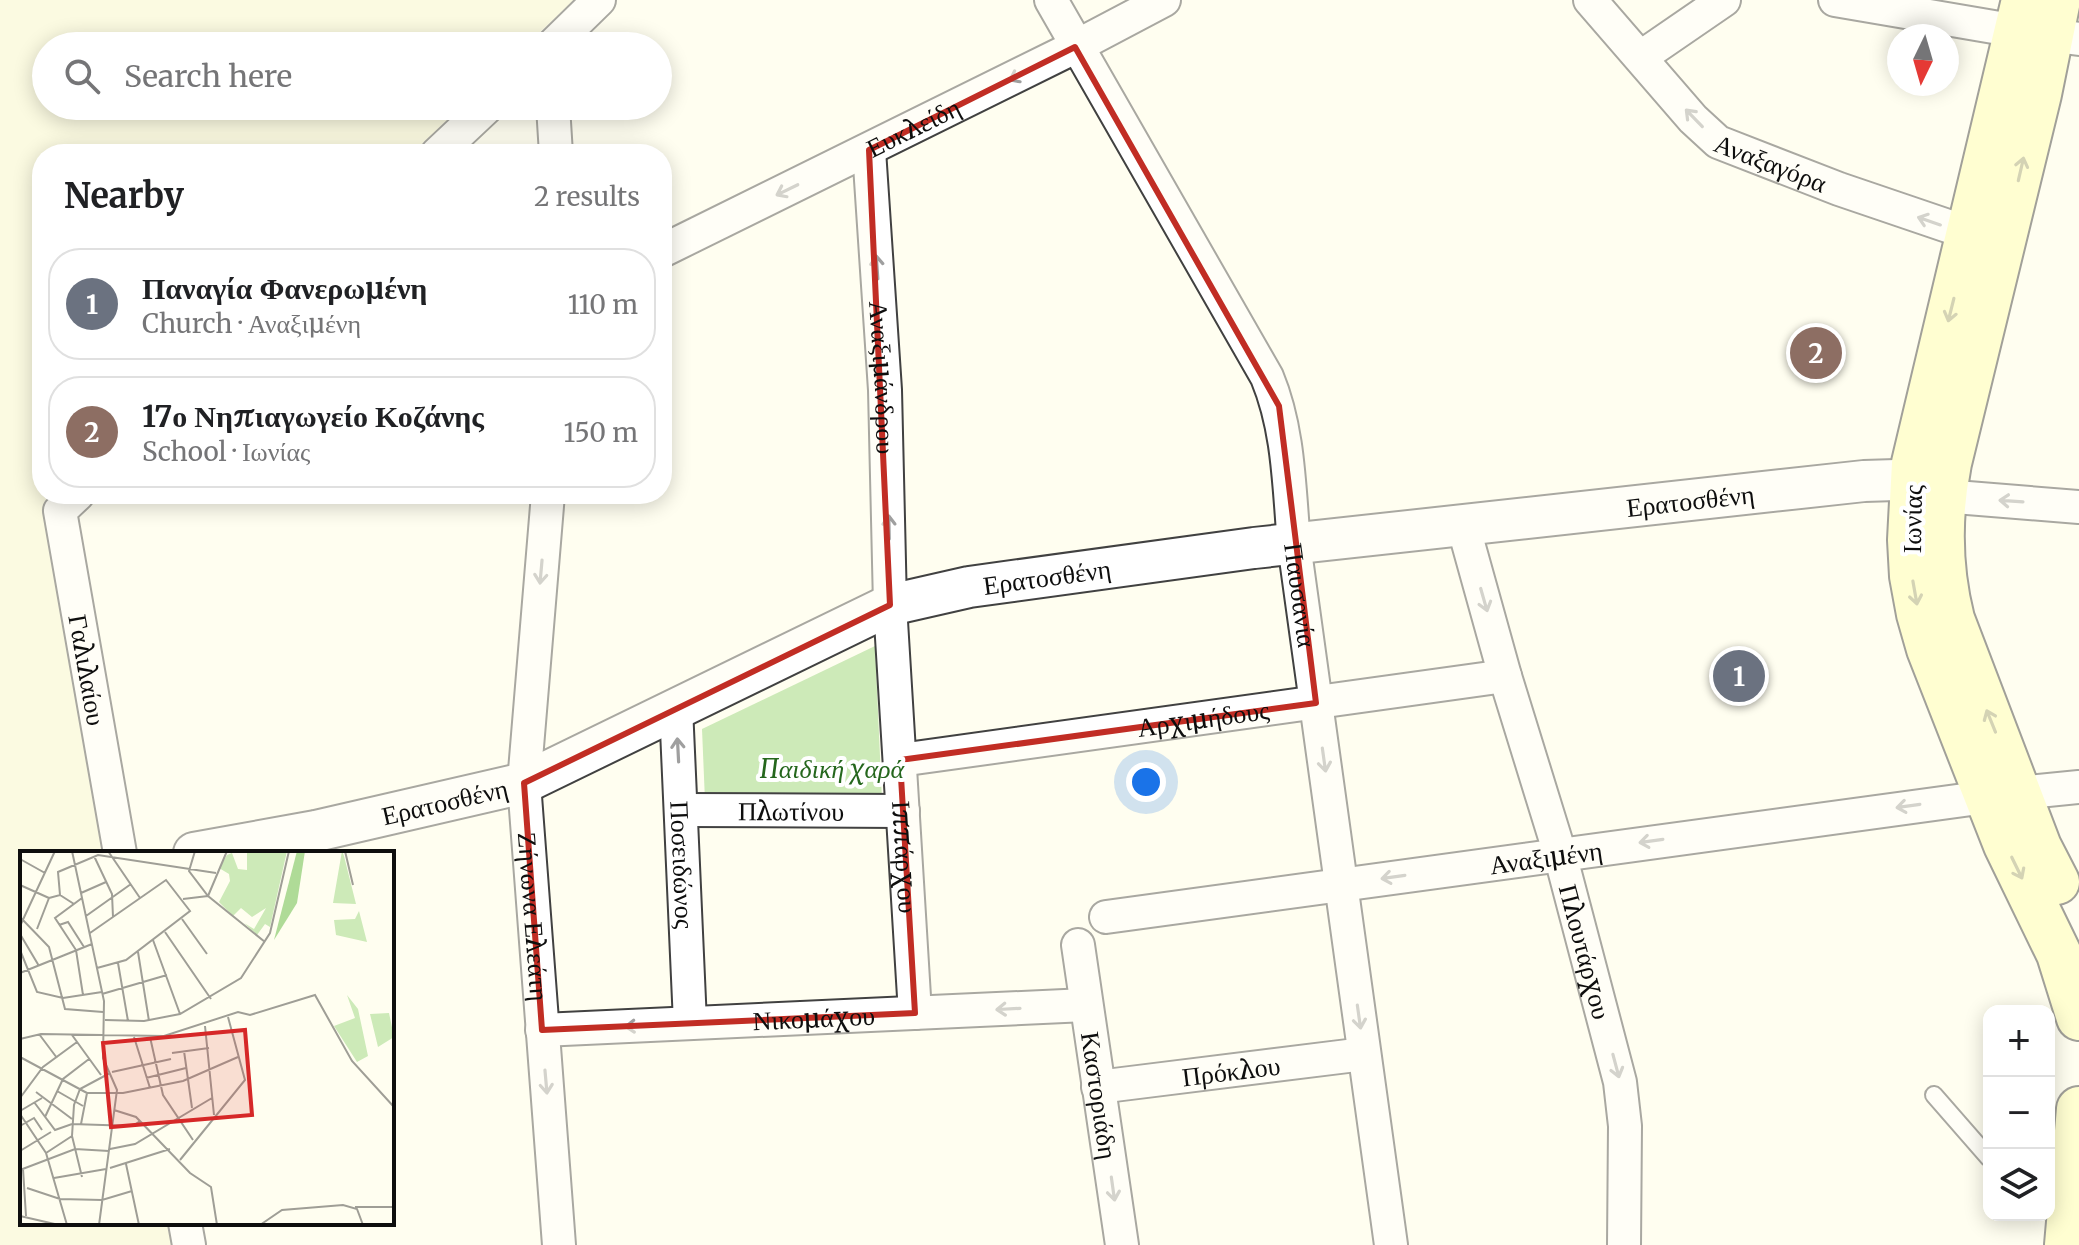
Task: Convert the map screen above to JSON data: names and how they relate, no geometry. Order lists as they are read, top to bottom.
{
  "streets": {
    "main road": ["Ιωνίας"],
    "street": [
      "Ευκλείδη",
      "Αναξαγόρα",
      "Αναξιμάνδρου",
      "Ερατοσθένη",
      "Παυσανία",
      "Γαλιλαίου",
      "Αρχιμήδους",
      "Πλωτίνου",
      "Αναξιμένη",
      "Ιππάρχου",
      "Ποσειδώνος",
      "Ζήνωνα Ελεάτη",
      "Πλουτάρχου",
      "Νικομάχου",
      "Πρόκλου",
      "Καστοριάδη"
    ]
  },
  "crossings": [
    ["Ευκλείδη", "Αναξιμάνδρου"],
    ["Ευκλείδη", "Παυσανία"],
    ["Αναξαγόρα", "Ιωνίας"],
    ["Αναξιμάνδρου", "Ερατοσθένη"],
    ["Αναξιμάνδρου", "Ιππάρχου"],
    ["Ερατοσθένη", "Ιωνίας"],
    ["Ερατοσθένη", "Παυσανία"],
    ["Ερατοσθένη", "Ιππάρχου"],
    ["Ερατοσθένη", "Ποσειδώνος"],
    ["Ερατοσθένη", "Ζήνωνα Ελεάτη"],
    ["Ερατοσθένη", "Πλουτάρχου"],
    ["Ιωνίας", "Αναξιμένη"],
    ["Παυσανία", "Αρχιμήδους"],
    ["Παυσανία", "Αναξιμένη"],
    ["Παυσανία", "Πρόκλου"],
    ["Αρχιμήδους", "Ιππάρχου"],
    ["Αρχιμήδους", "Πλουτάρχου"],
    ["Πλωτίνου", "Ιππάρχου"],
    ["Πλωτίνου", "Ποσειδώνος"],
    ["Αναξιμένη", "Πλουτάρχου"],
    ["Ιππάρχου", "Νικομάχου"],
    ["Ποσειδώνος", "Νικομάχου"],
    ["Ζήνωνα Ελεάτη", "Νικομάχου"],
    ["Νικομάχου", "Καστοριάδη"],
    ["Πρόκλου", "Καστοριάδη"]
  ],
  "one_way": [
    "Ευκλείδη",
    "Αναξιμάνδρου",
    "Αναξιμένη",
    "Ζήνωνα Ελεάτη",
    "Πλουτάρχου",
    "Νικομάχου",
    "Καστοριάδη"
  ],
  "parks": ["Παιδική χαρά"],
  "north": "bottom",
  "page": {
    "search": "Search here",
    "heading": ["Nearby", "2 results"],
    "list": [
      {
        "mark": "1",
        "name": "Παναγία Φανερωμένη",
        "note": "Church · Αναξιμένη",
        "value": "110 m"
      },
      {
        "mark": "2",
        "name": "17ο Νηπιαγωγείο Κοζάνης",
        "note": "School · Ιωνίας",
        "value": "150 m"
      }
    ],
    "pins": ["2", "1"],
    "map_buttons": ["+", "−"]
  }
}
